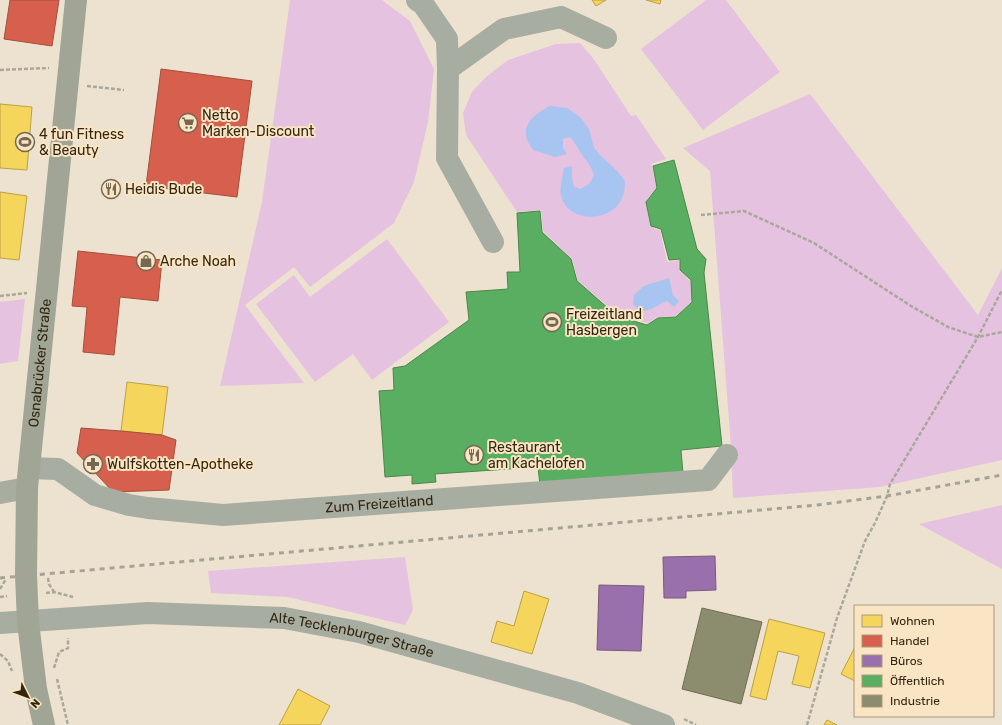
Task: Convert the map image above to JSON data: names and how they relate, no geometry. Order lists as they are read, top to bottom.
{
  "streets": {
    "main road": ["Osnabrücker Straße"],
    "street": ["Zum Freizeitland", "Alte Tecklenburger Straße"]
  },
  "crossings": [
    ["Osnabrücker Straße", "Zum Freizeitland"],
    ["Osnabrücker Straße", "Alte Tecklenburger Straße"]
  ],
  "places": {
    "supermarket": ["Netto Marken-Discount"],
    "sports": ["4 fun Fitness & Beauty", "Freizeitland Hasbergen"],
    "restaurant": ["Heidis Bude", "Restaurant am Kachelofen"],
    "shop": ["Arche Noah"],
    "pharmacy": ["Wulfskotten-Apotheke"]
  },
  "legend": [
    "Wohnen",
    "Handel",
    "Büros",
    "Öffentlich",
    "Industrie"
  ],
  "north": "bottom right"
}
